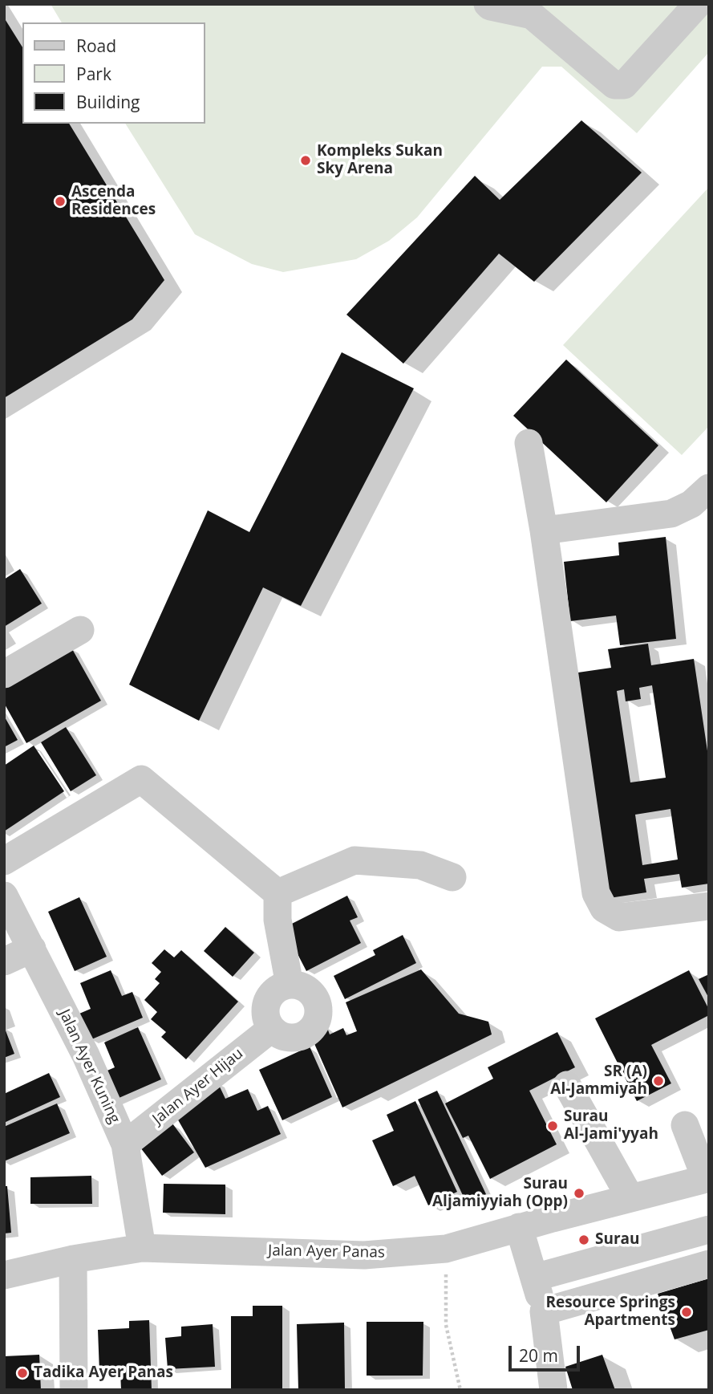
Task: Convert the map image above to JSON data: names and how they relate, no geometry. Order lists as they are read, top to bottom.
{
  "streets": {
    "street": ["Jalan Ayer Kuning", "Jalan Ayer Hijau", "Jalan Ayer Panas"]
  },
  "crossings": [
    ["Jalan Ayer Kuning", "Jalan Ayer Hijau"],
    ["Jalan Ayer Kuning", "Jalan Ayer Panas"]
  ],
  "places": [
    "Kompleks Sukan Sky Arena",
    "Ascenda Residences",
    "SR (A) Al-Jammiyah",
    "Surau Al-Jami'yyah",
    "Surau Aljamiyyiah (Opp)",
    "Surau",
    "Resource Springs Apartments",
    "Tadika Ayer Panas"
  ],
  "legend": ["Road", "Park", "Building"],
  "scale_bar": "20 m"
}
